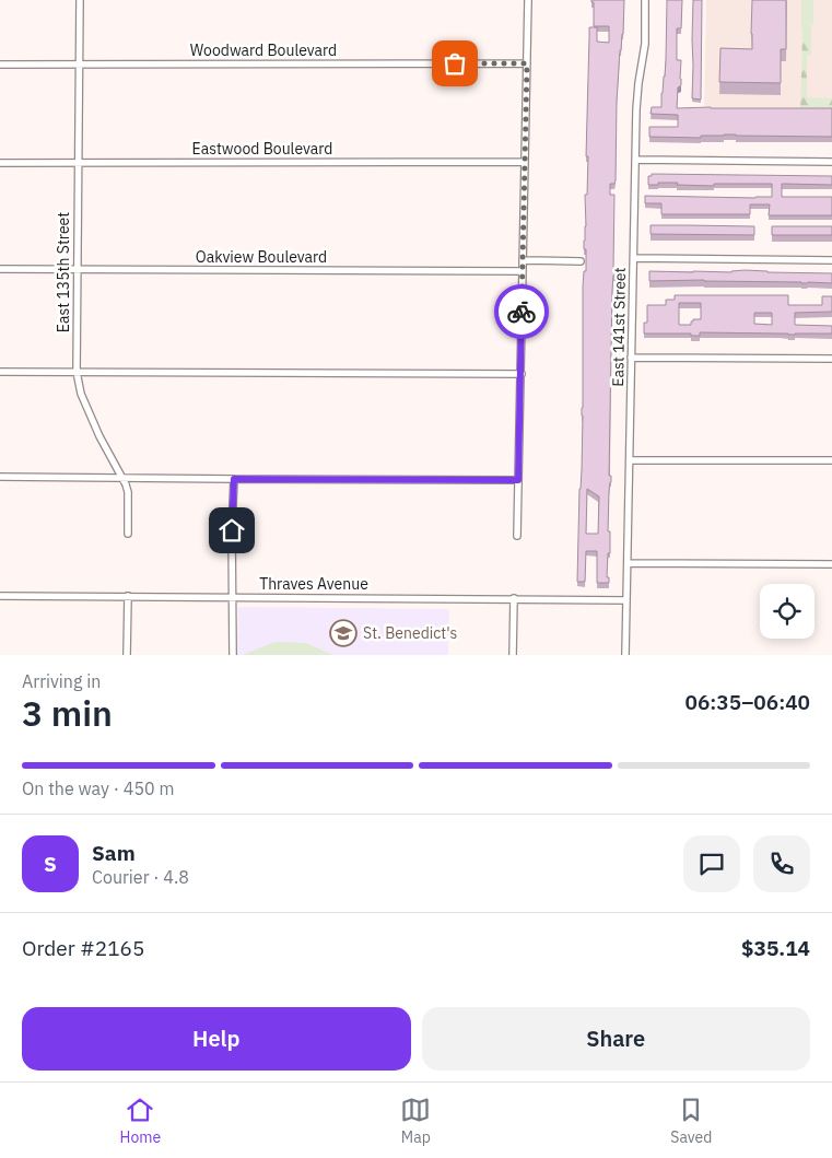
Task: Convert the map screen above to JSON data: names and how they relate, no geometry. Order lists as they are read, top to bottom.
{
  "streets": {
    "street": [
      "Woodward Boulevard",
      "Eastwood Boulevard",
      "Oakview Boulevard",
      "East 135th Street",
      "East 141st Street",
      "Thraves Avenue"
    ]
  },
  "crossings": [
    ["Woodward Boulevard", "East 135th Street"],
    ["Eastwood Boulevard", "East 135th Street"],
    ["Oakview Boulevard", "East 135th Street"],
    ["East 141st Street", "Thraves Avenue"]
  ],
  "places": {
    "school or university": ["St. Benedict's"]
  },
  "page": {
    "heading": ["3 min", "Arriving in", "06:35–06:40"],
    "panel": [
      "Sam",
      "Courier · 4.8",
      "Order #2165",
      "$35.14"
    ],
    "bar": "On the way · 450 m",
    "round": "S",
    "buttons": ["Help", "Share"],
    "tabs": ["Home", "Map", "Saved"]
  }
}
